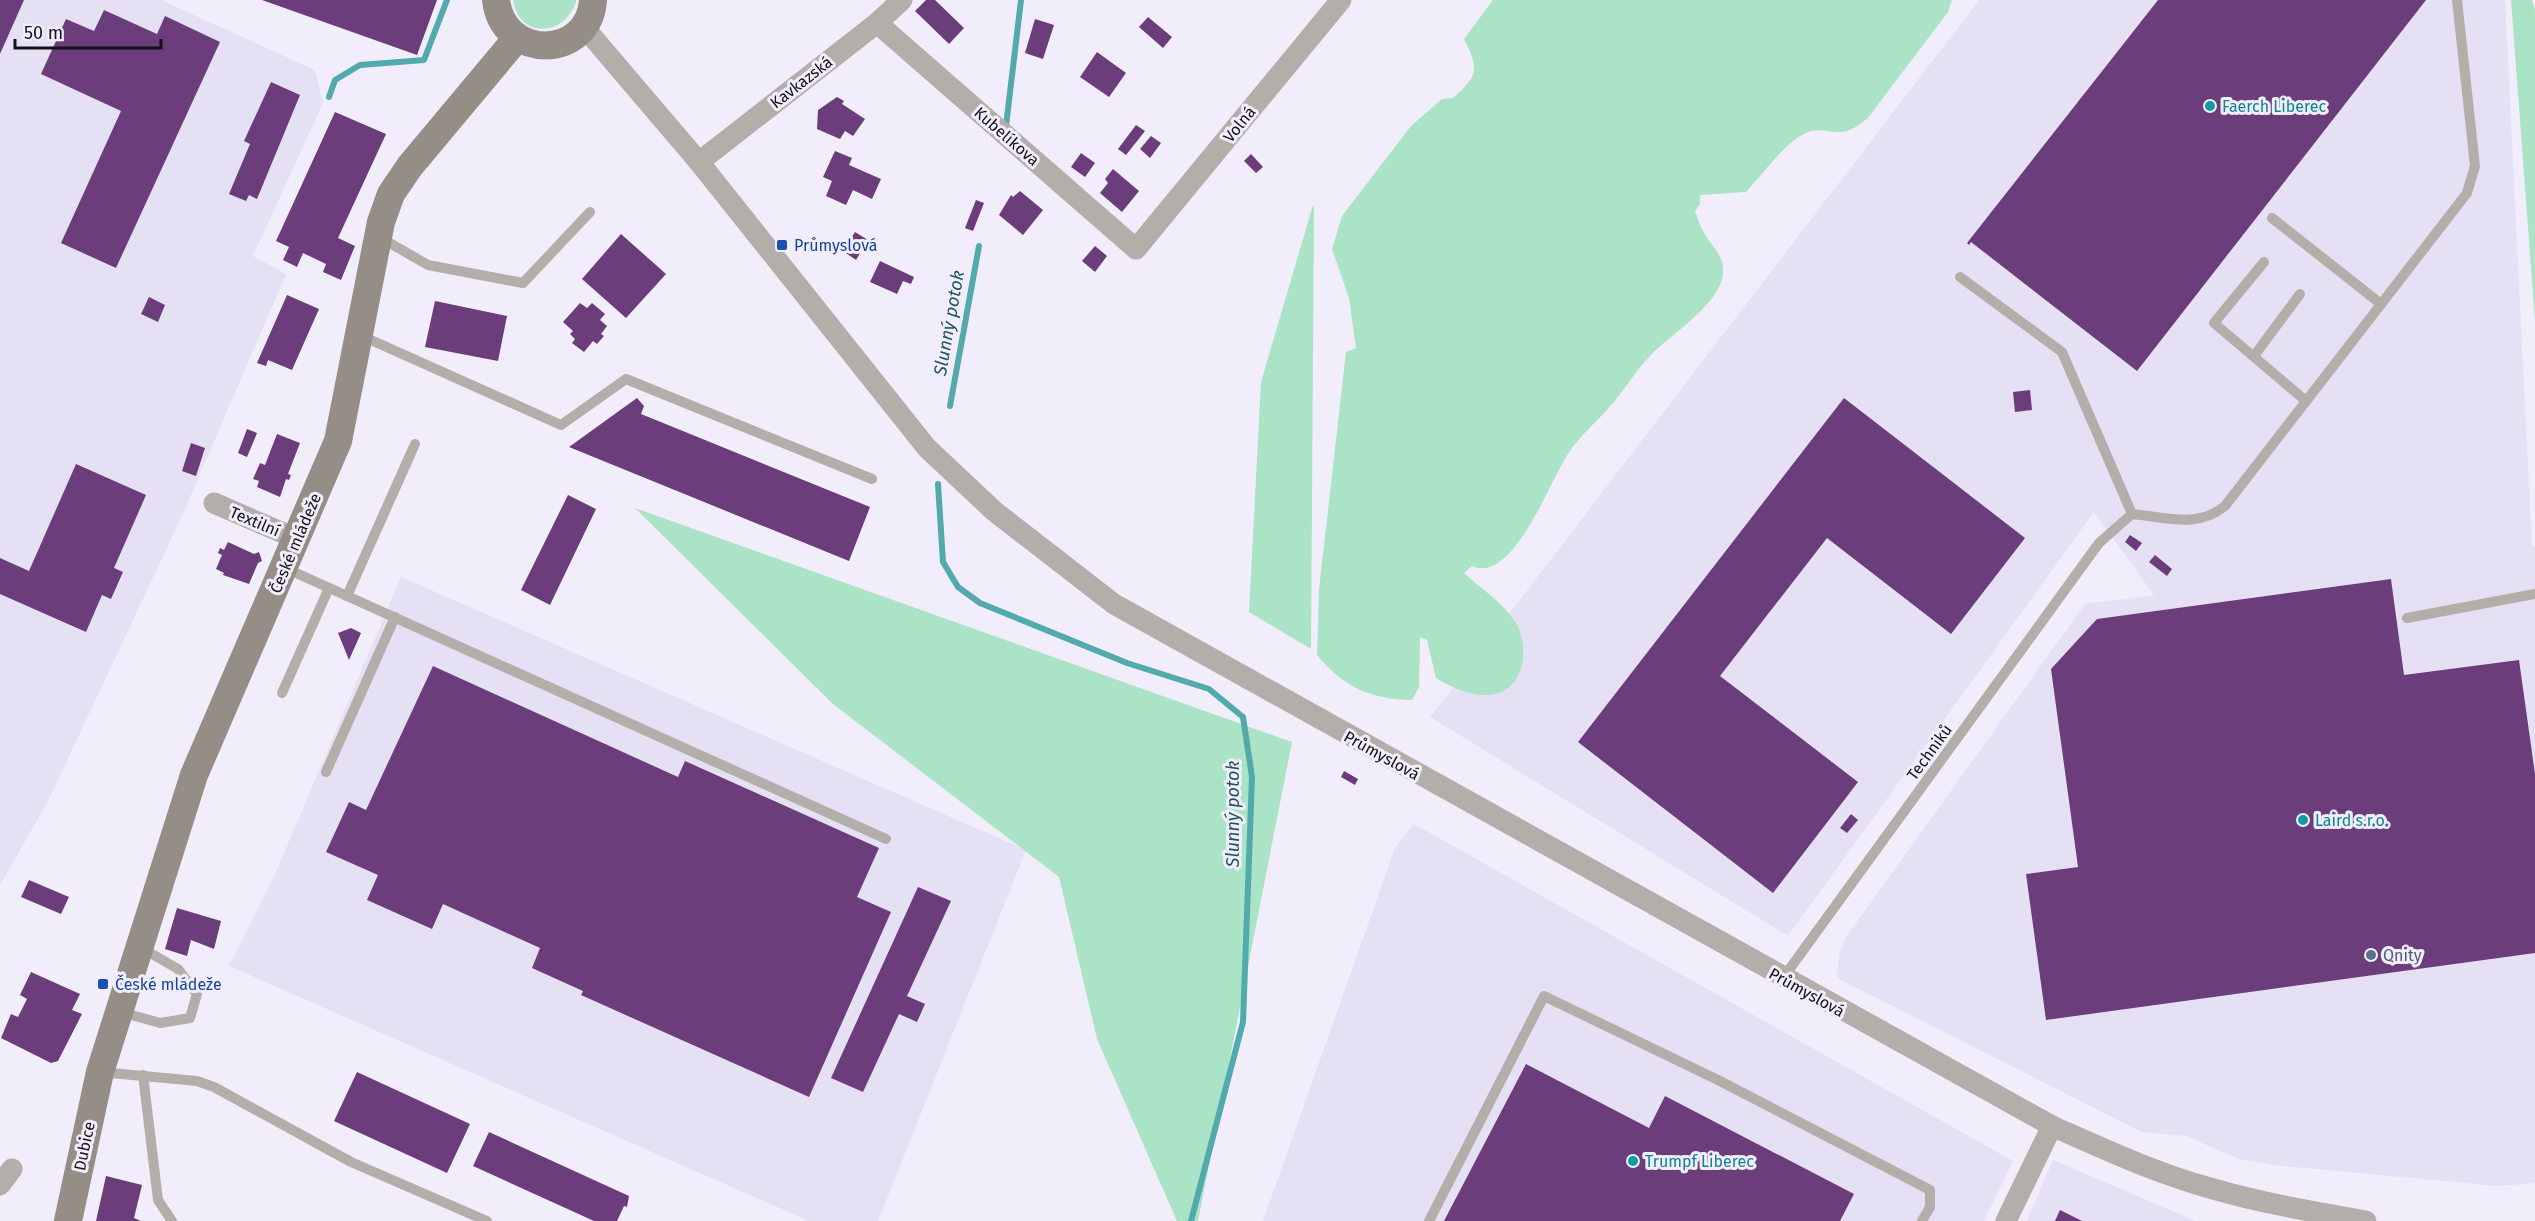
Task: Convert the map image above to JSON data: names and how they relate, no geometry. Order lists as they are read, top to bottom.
{
  "streets": {
    "street": [
      "Kavkazská",
      "Volná",
      "Kubelíkova",
      "Textilní",
      "České mládeže",
      "Průmyslová",
      "Dubice"
    ],
    "lane": ["Techniků"]
  },
  "crossings": [
    ["Kavkazská", "Kubelíkova"],
    ["Kavkazská", "Průmyslová"],
    ["Volná", "Kubelíkova"],
    ["Textilní", "České mládeže"],
    ["České mládeže", "Dubice"],
    ["Techniků", "Průmyslová"]
  ],
  "water": ["Slunný potok"],
  "places": {
    "other": [
      "Faerch Liberec",
      "Laird s.r.o.",
      "Qnity",
      "Trumpf Liberec"
    ],
    "transit": ["Průmyslová", "České mládeže"]
  },
  "scale_bar": "50 m"
}
